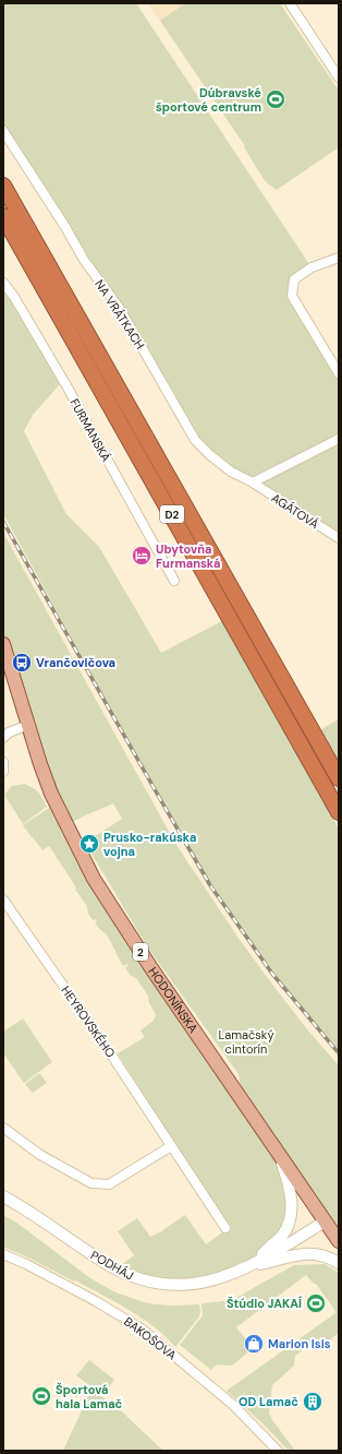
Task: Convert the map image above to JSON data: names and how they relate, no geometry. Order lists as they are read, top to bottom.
{
  "streets": {
    "highway": ["D2"],
    "main road": ["2", "HODONÍNSKA"],
    "street": [
      "NA VRÁTKACH",
      "FURMANSKÁ",
      "AGÁTOVÁ",
      "HEYROVSKÉHO",
      "PODHÁJ",
      "BAKOŠOVA"
    ]
  },
  "crossings": [
    ["NA VRÁTKACH", "AGÁTOVÁ"],
    ["HODONÍNSKA", "PODHÁJ"]
  ],
  "parks": ["Lamačský cintorín"],
  "places": {
    "sports": ["Dúbravské športové centrum", "Štúdio JAKAÍ", "Športová hala Lamač"],
    "hotel": ["Ubytovňa Furmanská"],
    "bus stop": ["Vrančovičova"],
    "place": ["Prusko-rakúska vojna"],
    "shop": ["Marion Isis"],
    "building": ["OD Lamač"]
  }
}
